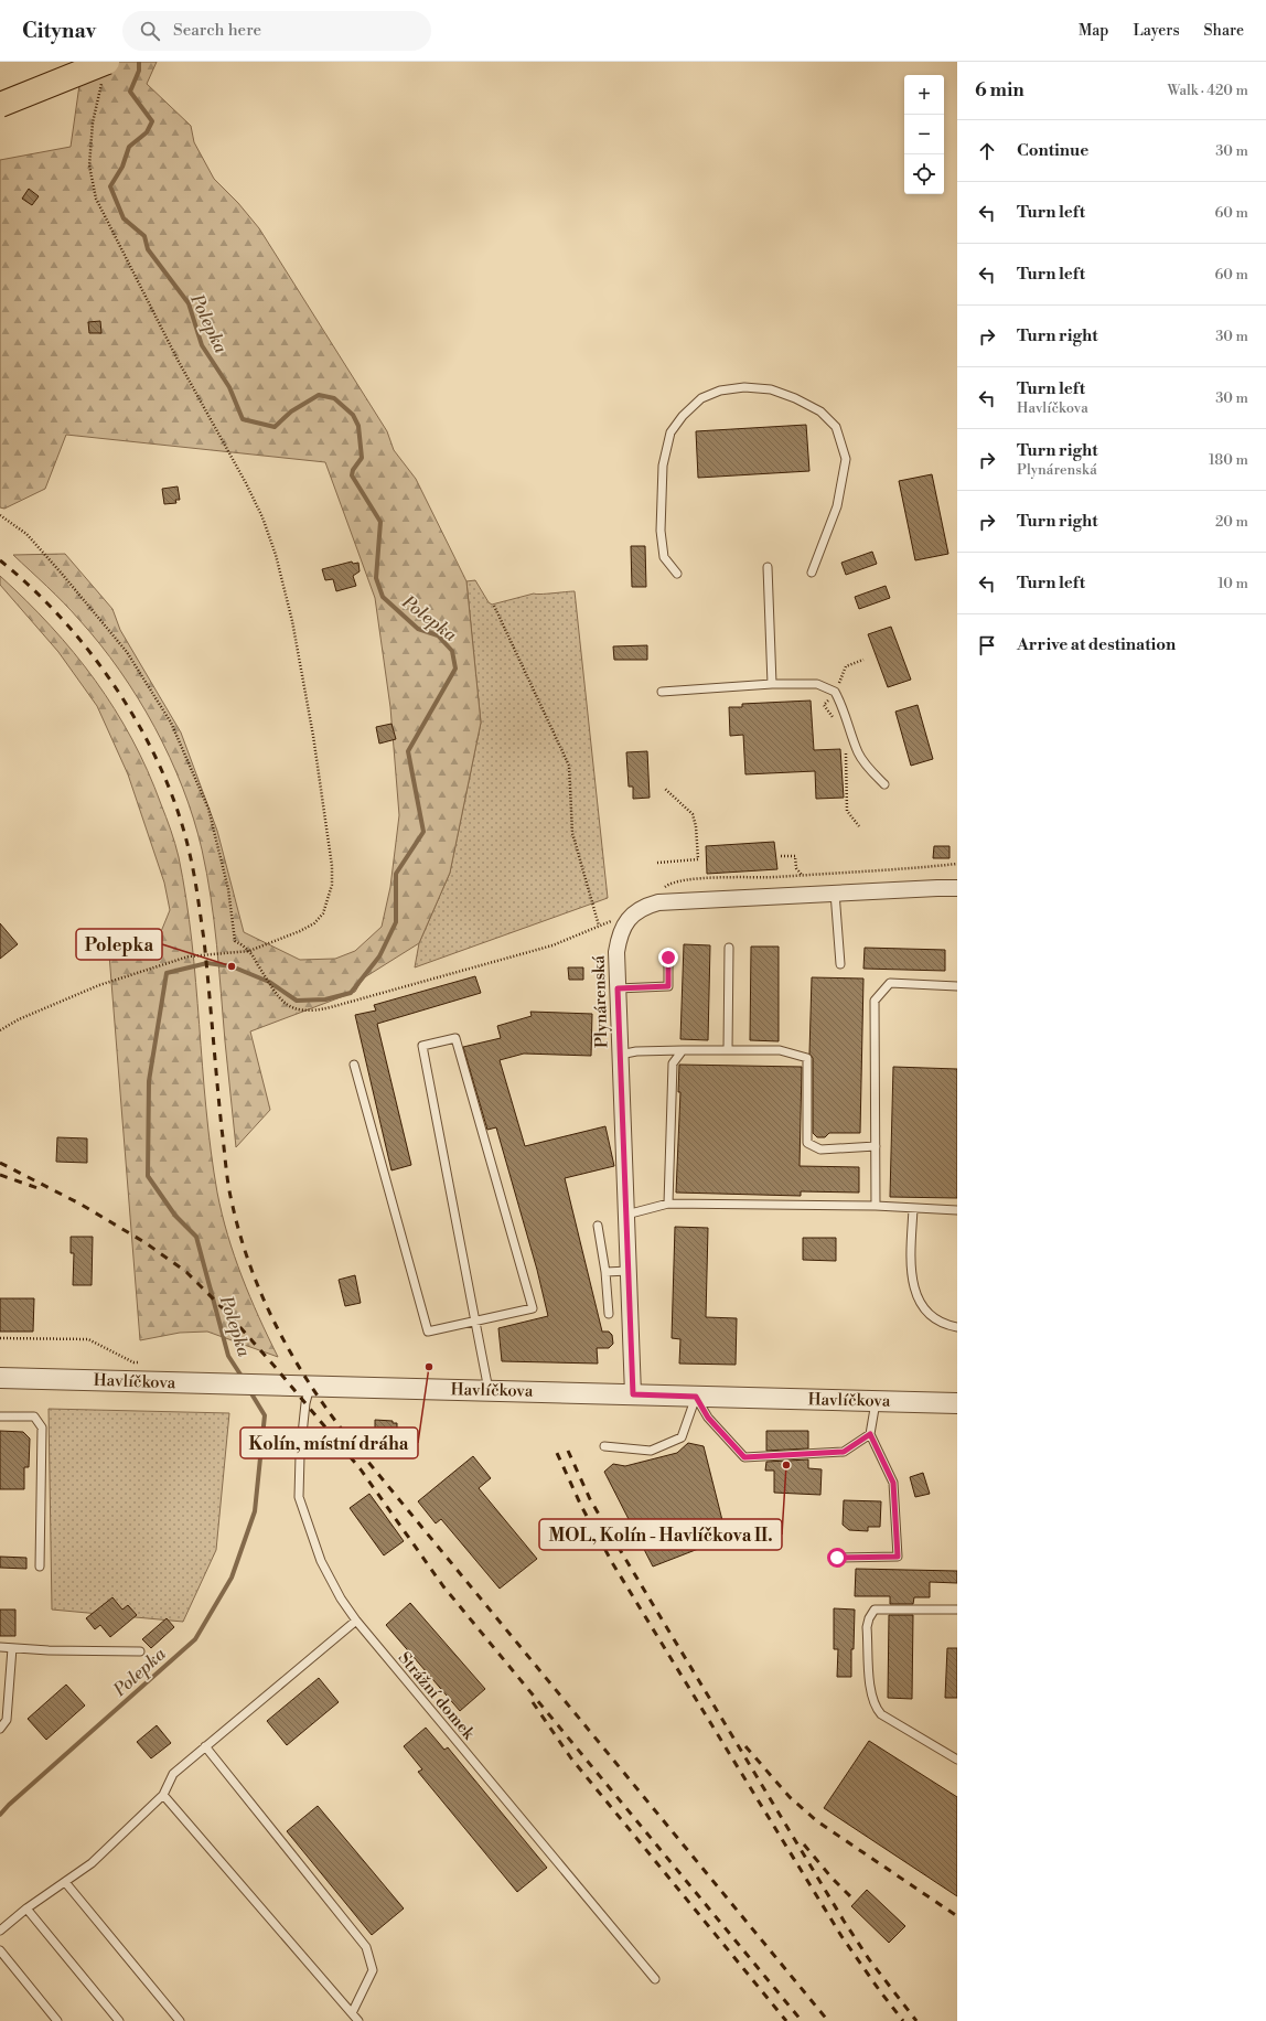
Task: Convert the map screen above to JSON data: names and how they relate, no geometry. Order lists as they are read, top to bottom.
{
  "streets": {
    "street": ["Plynárenská", "Havlíčkova"],
    "lane": ["Strážní domek"]
  },
  "crossings": [
    ["Plynárenská", "Havlíčkova"],
    ["Havlíčkova", "Strážní domek"]
  ],
  "water": ["Polepka"],
  "places": ["Polepka", "Kolín, místní dráha", "MOL, Kolín - Havlíčkova II."],
  "page": {
    "header": "Citynav",
    "search": "Search here",
    "nav": ["Map", "Layers", "Share"],
    "heading": ["6 min", "Walk · 420 m"],
    "map_buttons": ["+", "−"],
    "list": [
      ["Continue", "30 m"],
      ["Turn left", "60 m"],
      ["Turn left", "60 m"],
      ["Turn right", "30 m"],
      ["Turn left", "Havlíčkova", "30 m"],
      ["Turn right", "Plynárenská", "180 m"],
      ["Turn right", "20 m"],
      ["Turn left", "10 m"],
      "Arrive at destination"
    ]
  }
}
